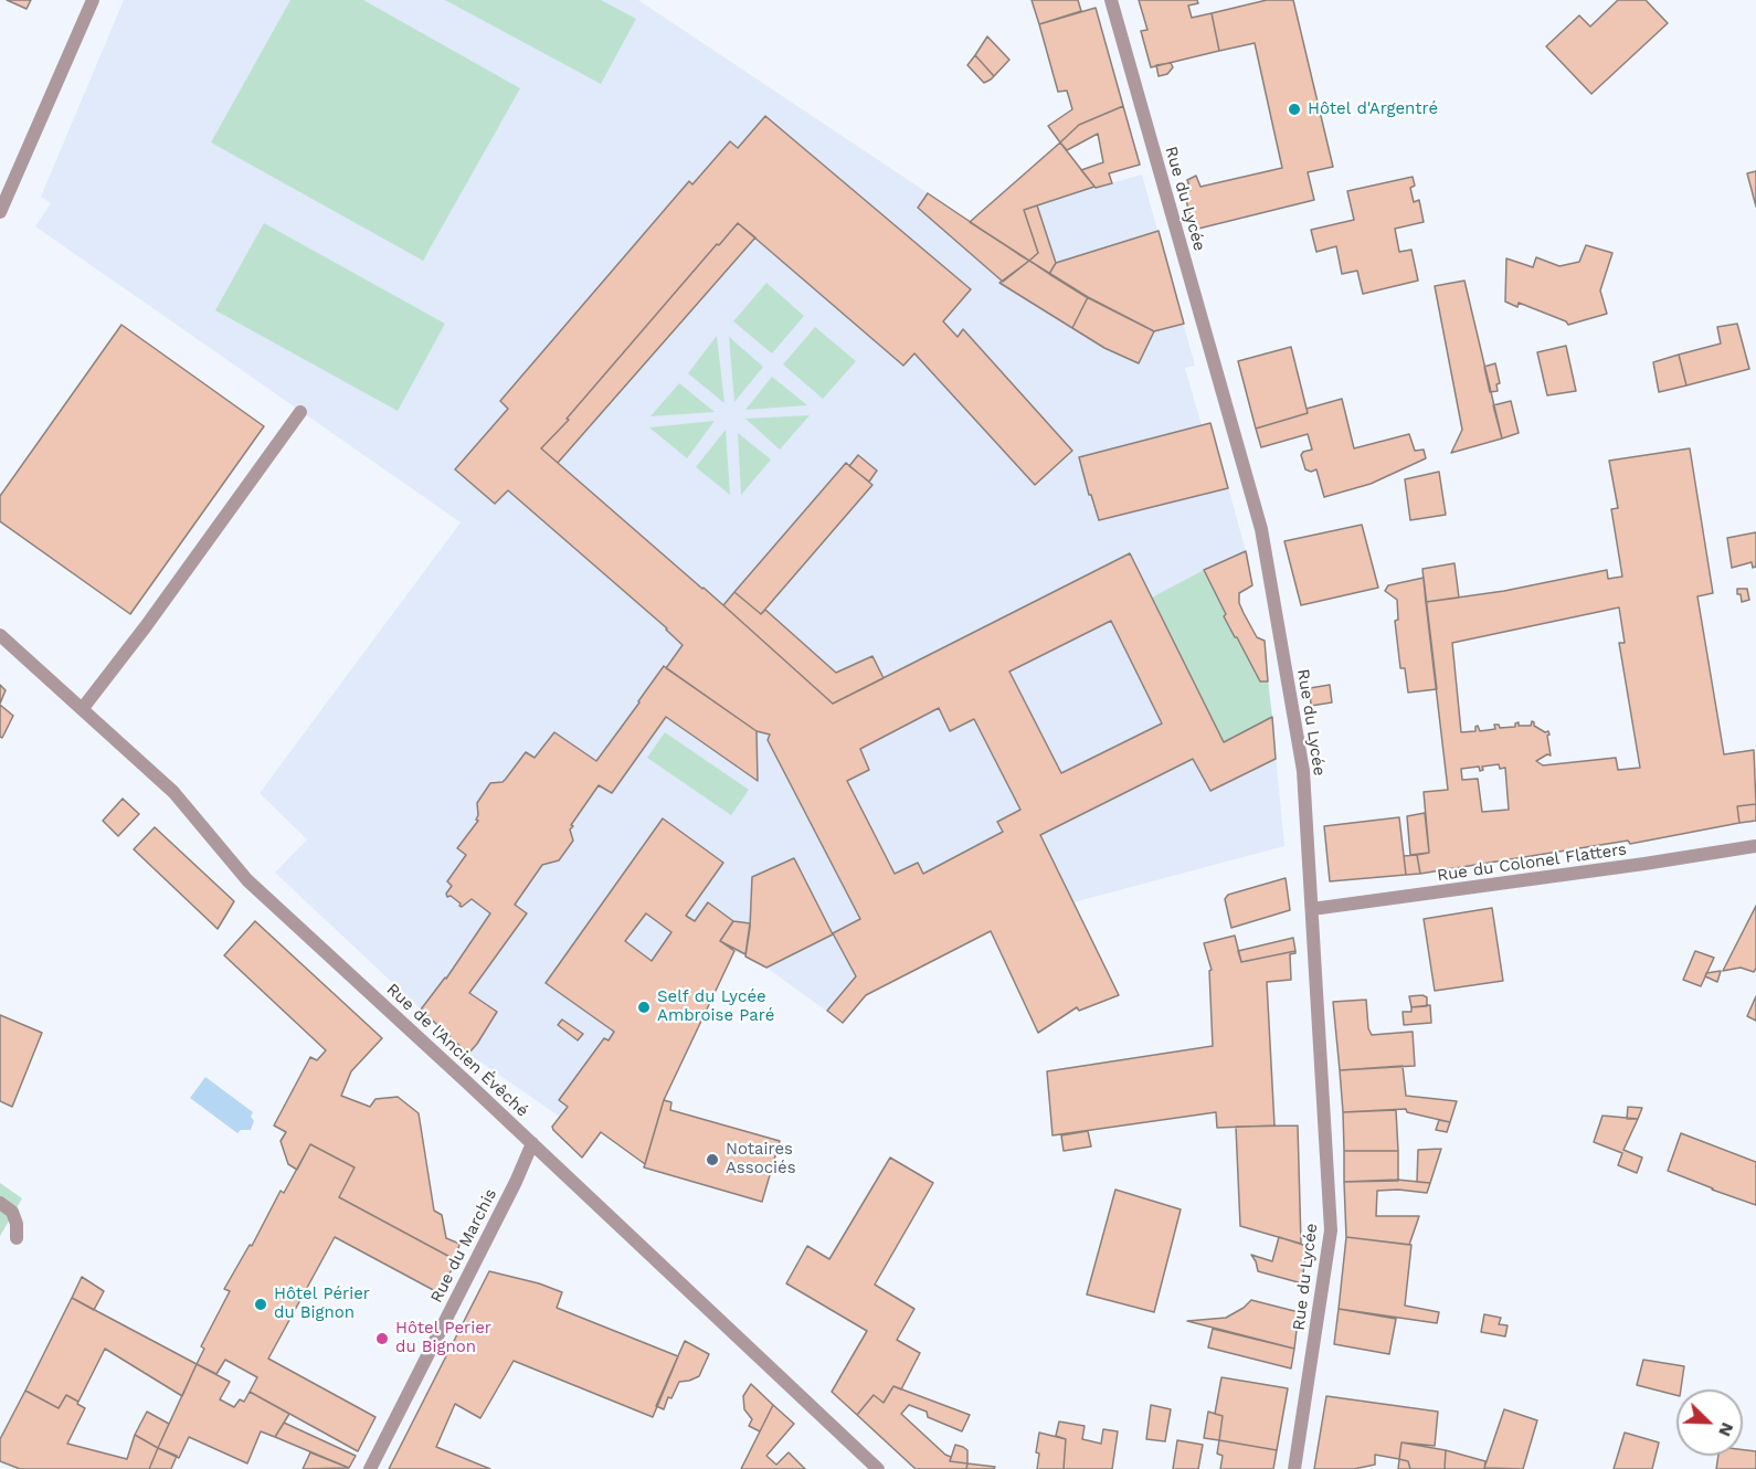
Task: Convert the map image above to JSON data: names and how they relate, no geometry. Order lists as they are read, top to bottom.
{
  "streets": {
    "street": [
      "Rue du Lycée",
      "Rue du Colonel Flatters",
      "Rue de l'Ancien Évêché",
      "Rue du Marchis"
    ]
  },
  "crossings": [
    ["Rue du Lycée", "Rue du Colonel Flatters"],
    ["Rue de l'Ancien Évêché", "Rue du Marchis"]
  ],
  "places": [
    "Hôtel d'Argentré",
    "Self du Lycée Ambroise Paré",
    "Notaires Associés",
    "Hôtel Périer du Bignon",
    "Hôtel Perier du Bignon"
  ],
  "north": "bottom right"
}
